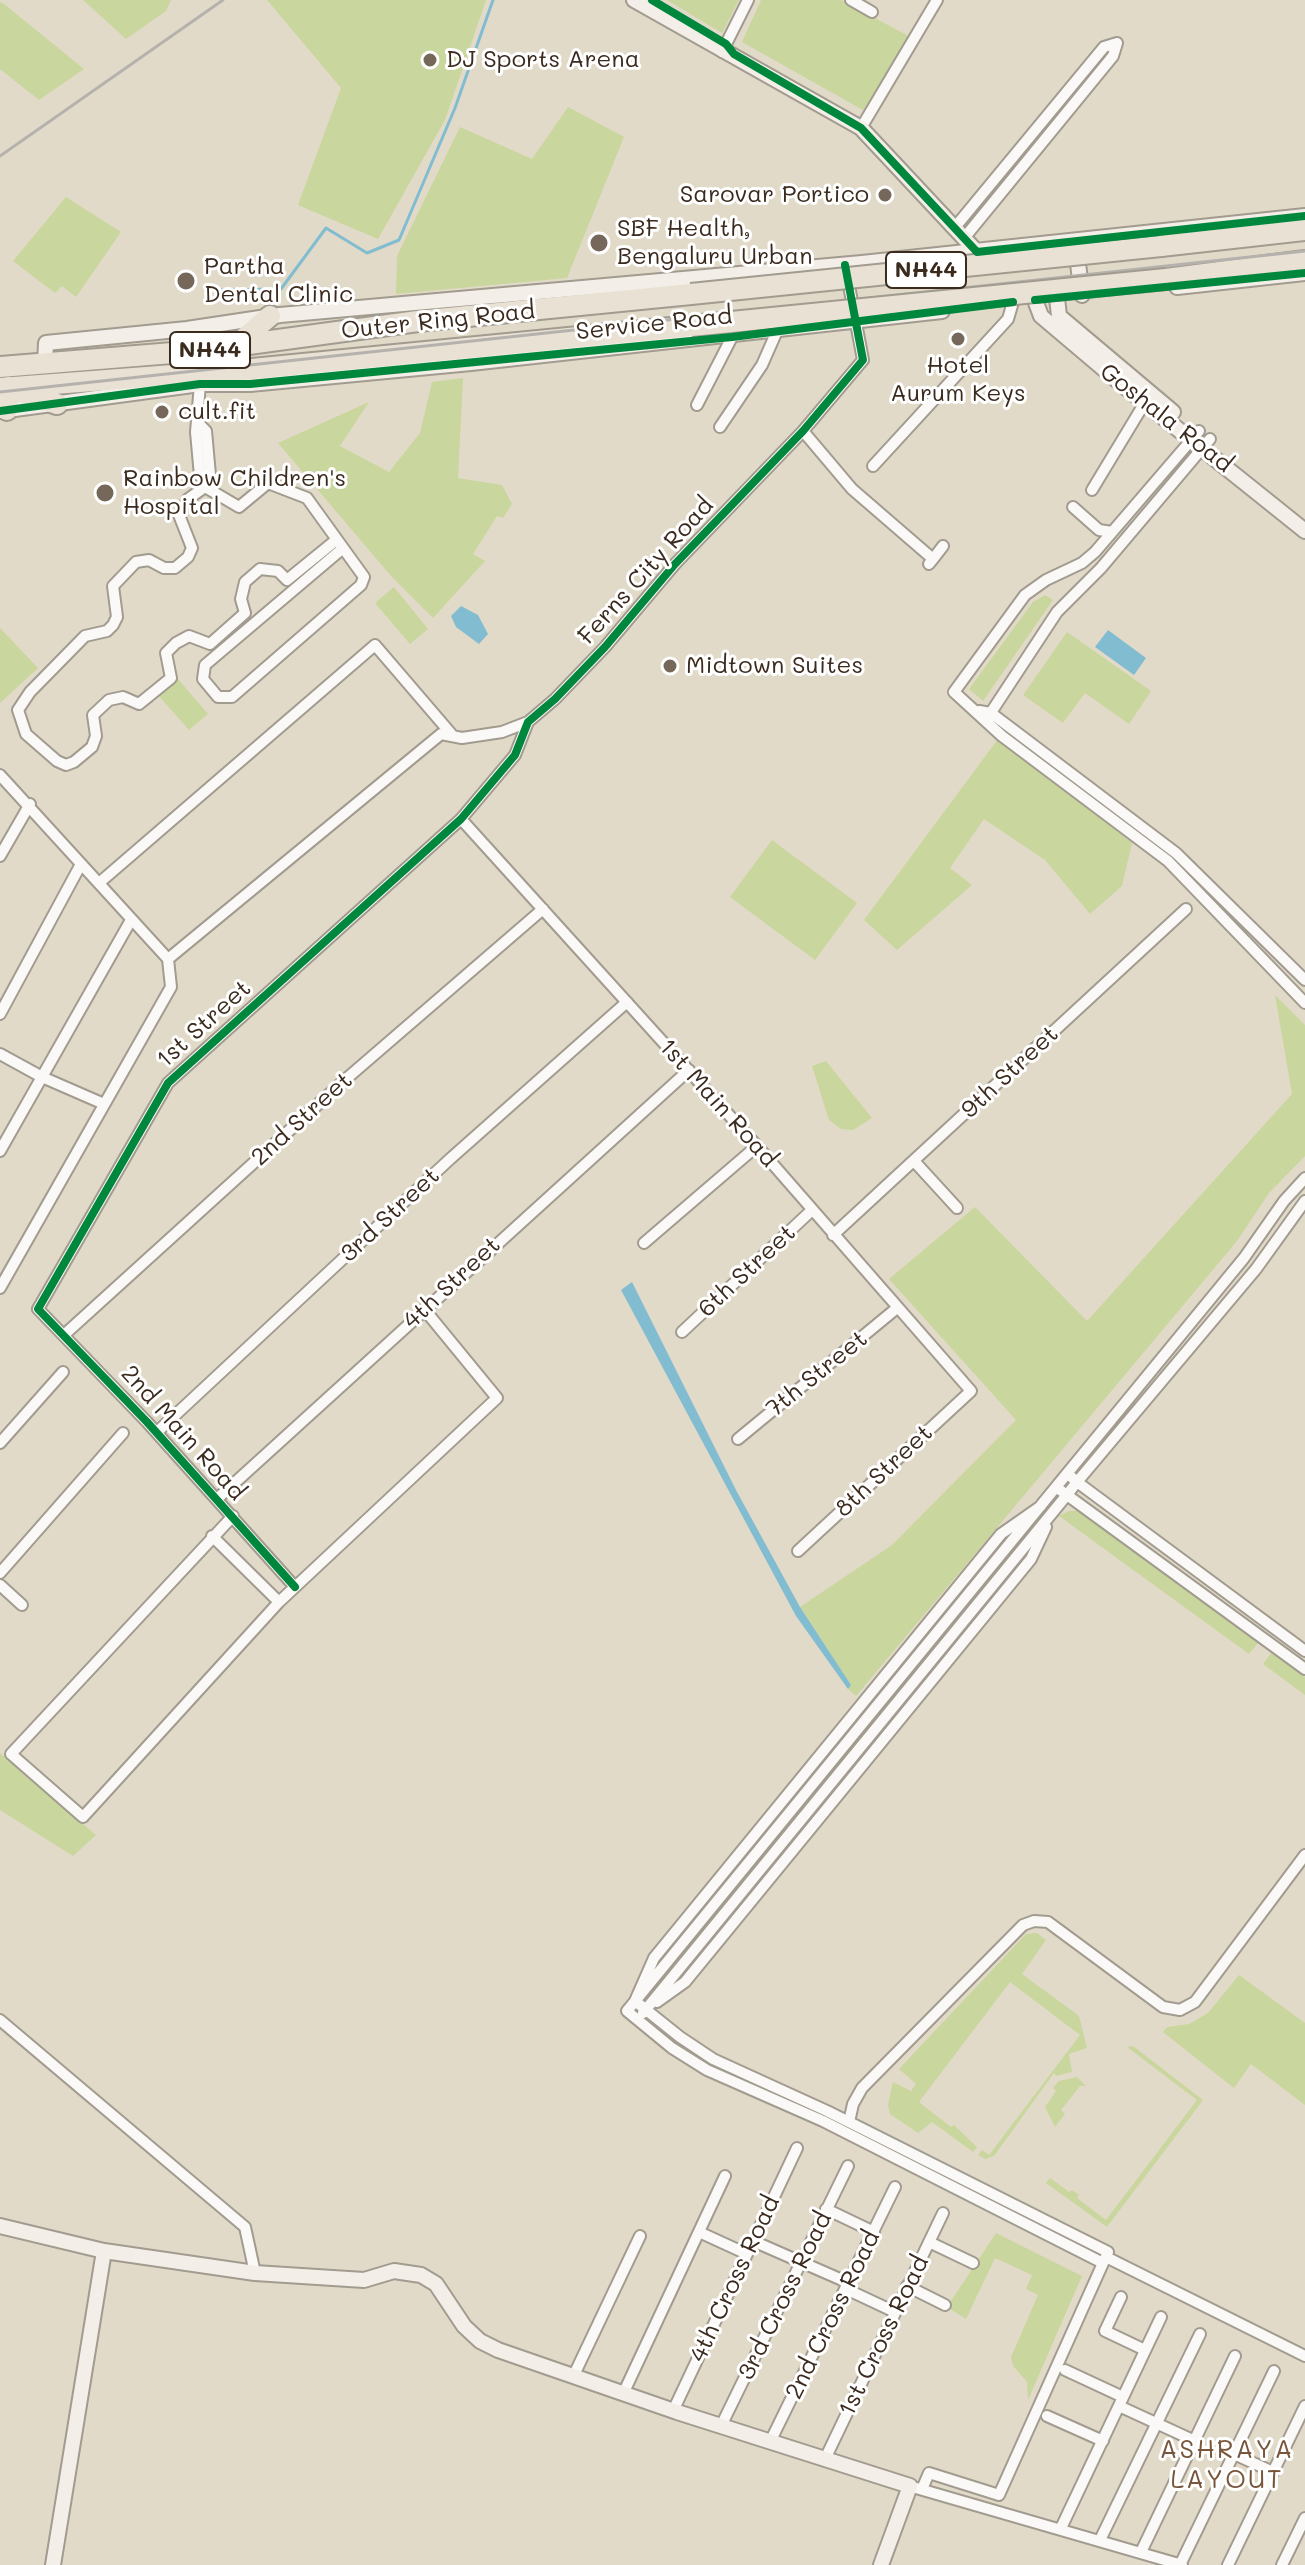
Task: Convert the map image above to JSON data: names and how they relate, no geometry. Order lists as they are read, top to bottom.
{
  "streets": {
    "highway": ["NH44", "Outer Ring Road"],
    "street": [
      "Service Road",
      "Goshala Road",
      "Ferns City Road",
      "1st Street",
      "9th Street",
      "1st Main Road",
      "2nd Street",
      "3rd Street",
      "6th Street",
      "4th Street",
      "7th Street",
      "2nd Main Road",
      "8th Street",
      "4th Cross Road",
      "3rd Cross Road",
      "2nd Cross Road",
      "1st Cross Road"
    ]
  },
  "crossings": [
    ["Outer Ring Road", "Service Road"],
    ["Service Road", "Goshala Road"],
    ["Service Road", "Ferns City Road"],
    ["Ferns City Road", "1st Street"],
    ["1st Street", "1st Main Road"],
    ["1st Street", "2nd Main Road"],
    ["9th Street", "1st Main Road"],
    ["1st Main Road", "2nd Street"],
    ["1st Main Road", "3rd Street"],
    ["1st Main Road", "6th Street"],
    ["1st Main Road", "4th Street"],
    ["1st Main Road", "7th Street"],
    ["1st Main Road", "8th Street"],
    ["2nd Street", "2nd Main Road"],
    ["3rd Street", "2nd Main Road"],
    ["4th Street", "2nd Main Road"]
  ],
  "districts": ["ASHRAYA LAYOUT"],
  "places": [
    "DJ Sports Arena",
    "Sarovar Portico",
    "SBF Health, Bengaluru Urban",
    "Partha Dental Clinic",
    "Hotel Aurum Keys",
    "cult.fit",
    "Rainbow Children's Hospital",
    "Midtown Suites"
  ]
}
